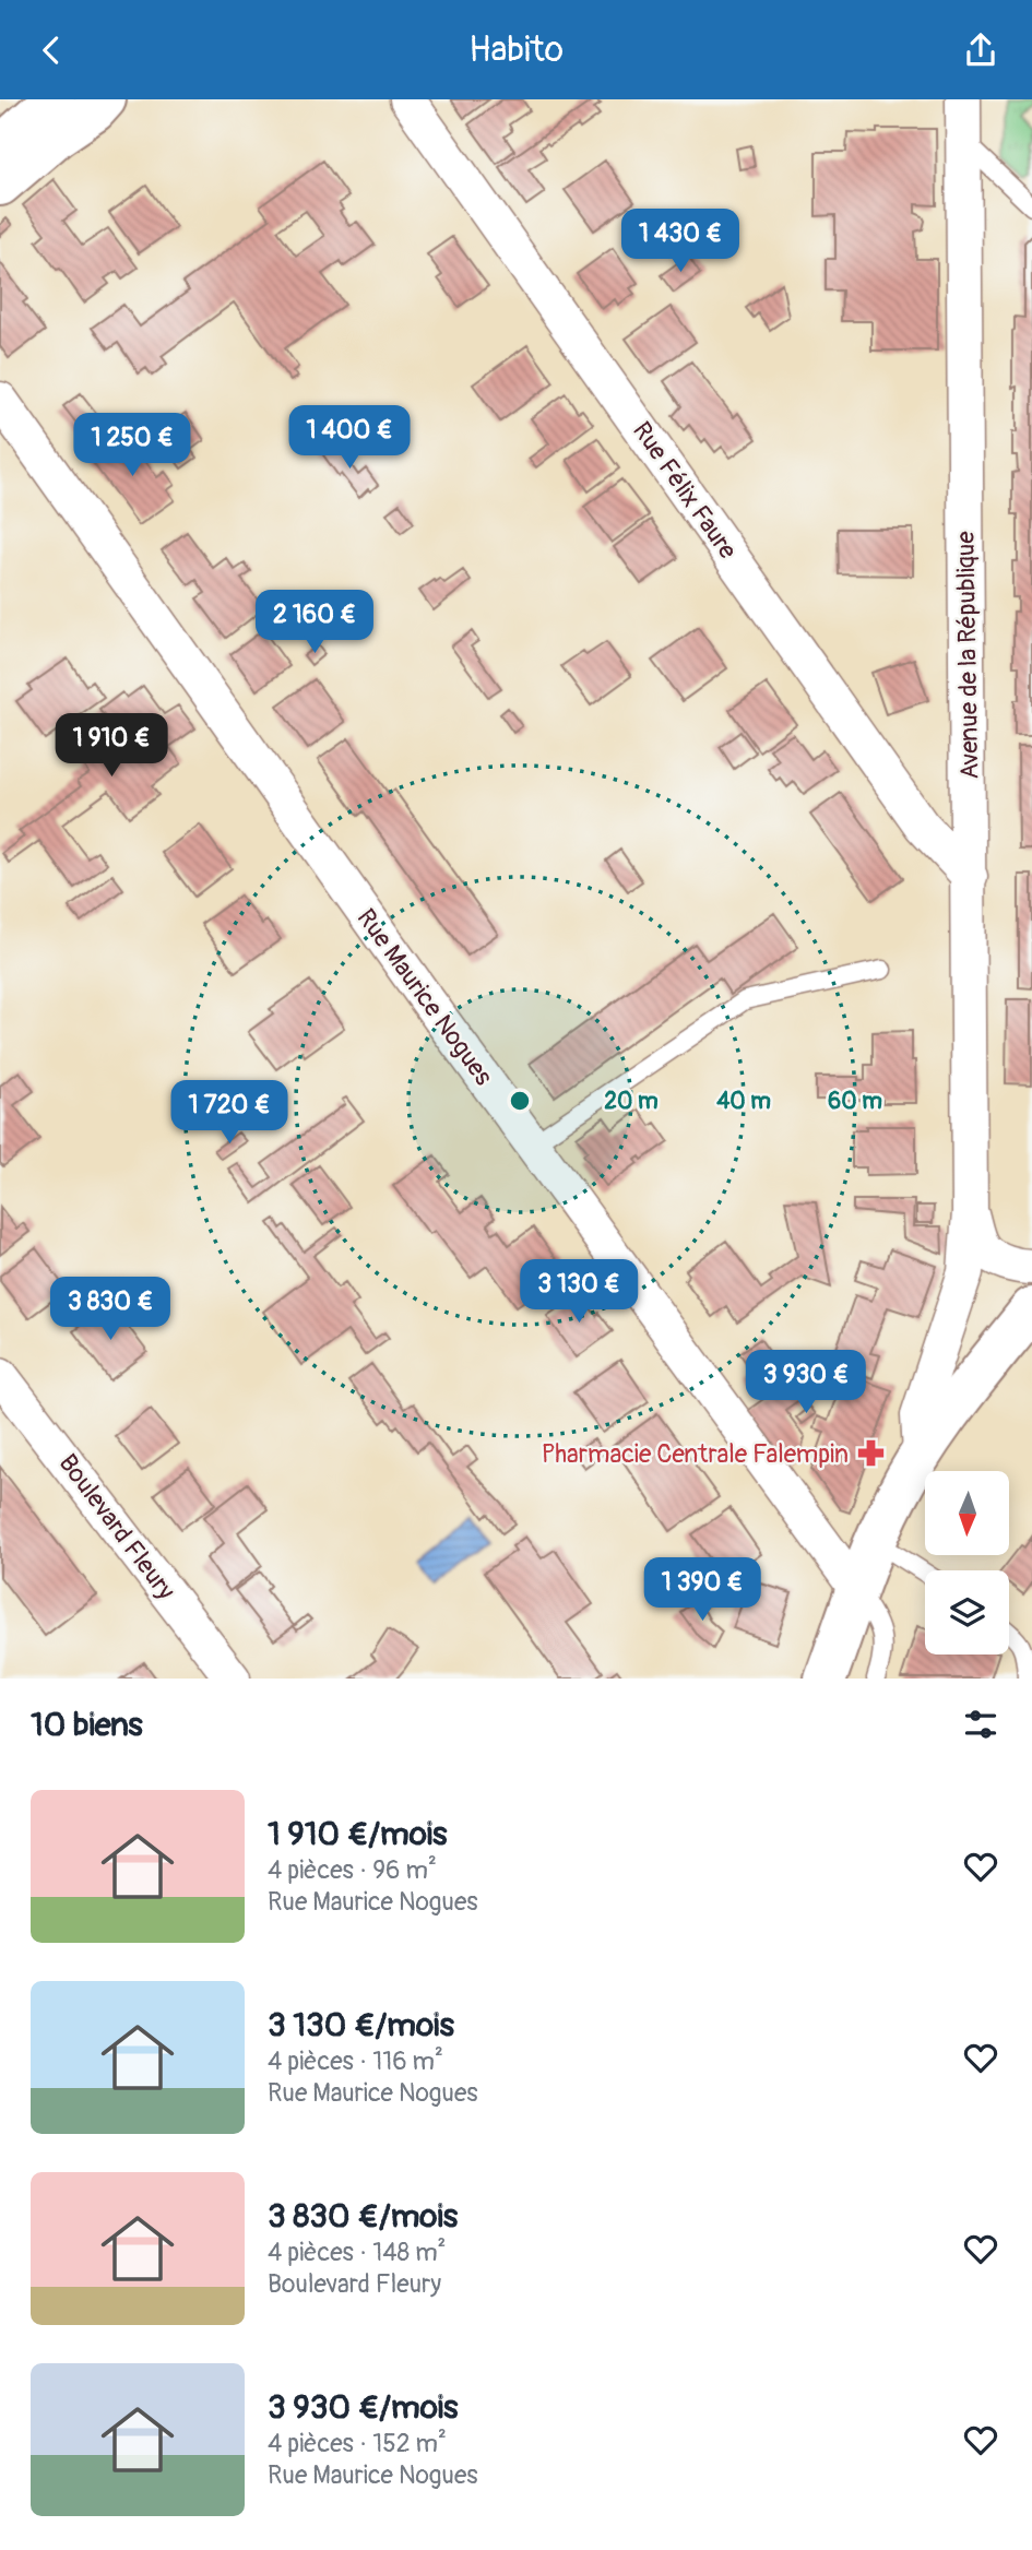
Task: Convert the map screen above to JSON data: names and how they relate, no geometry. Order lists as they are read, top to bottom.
{
  "streets": {
    "street": [
      "Rue Félix Faure",
      "Avenue de la République",
      "Rue Maurice Nogues",
      "Boulevard Fleury"
    ]
  },
  "crossings": [
    ["Rue Félix Faure", "Avenue de la République"]
  ],
  "places": {
    "pharmacy": ["Pharmacie Centrale Falempin"]
  },
  "north": "bottom",
  "page": {
    "header": "Habito",
    "price": [
      "1 430 €",
      "1 400 €",
      "1 250 €",
      "2 160 €",
      "1 910 €",
      "1 720 €",
      "3 130 €",
      "3 830 €",
      "3 930 €",
      "1 390 €"
    ],
    "heading": "10 biens",
    "list": [
      {
        "name": "1 910 €/mois",
        "note": "4 pièces · 96 m² · Rue Maurice Nogues"
      },
      {
        "name": "3 130 €/mois",
        "note": "4 pièces · 116 m² · Rue Maurice Nogues"
      },
      {
        "name": "3 830 €/mois",
        "note": "4 pièces · 148 m² · Boulevard Fleury"
      },
      {
        "name": "3 930 €/mois",
        "note": "4 pièces · 152 m² · Rue Maurice Nogues"
      }
    ]
  },
  "rings": ["20 m", "40 m", "60 m"]
}
